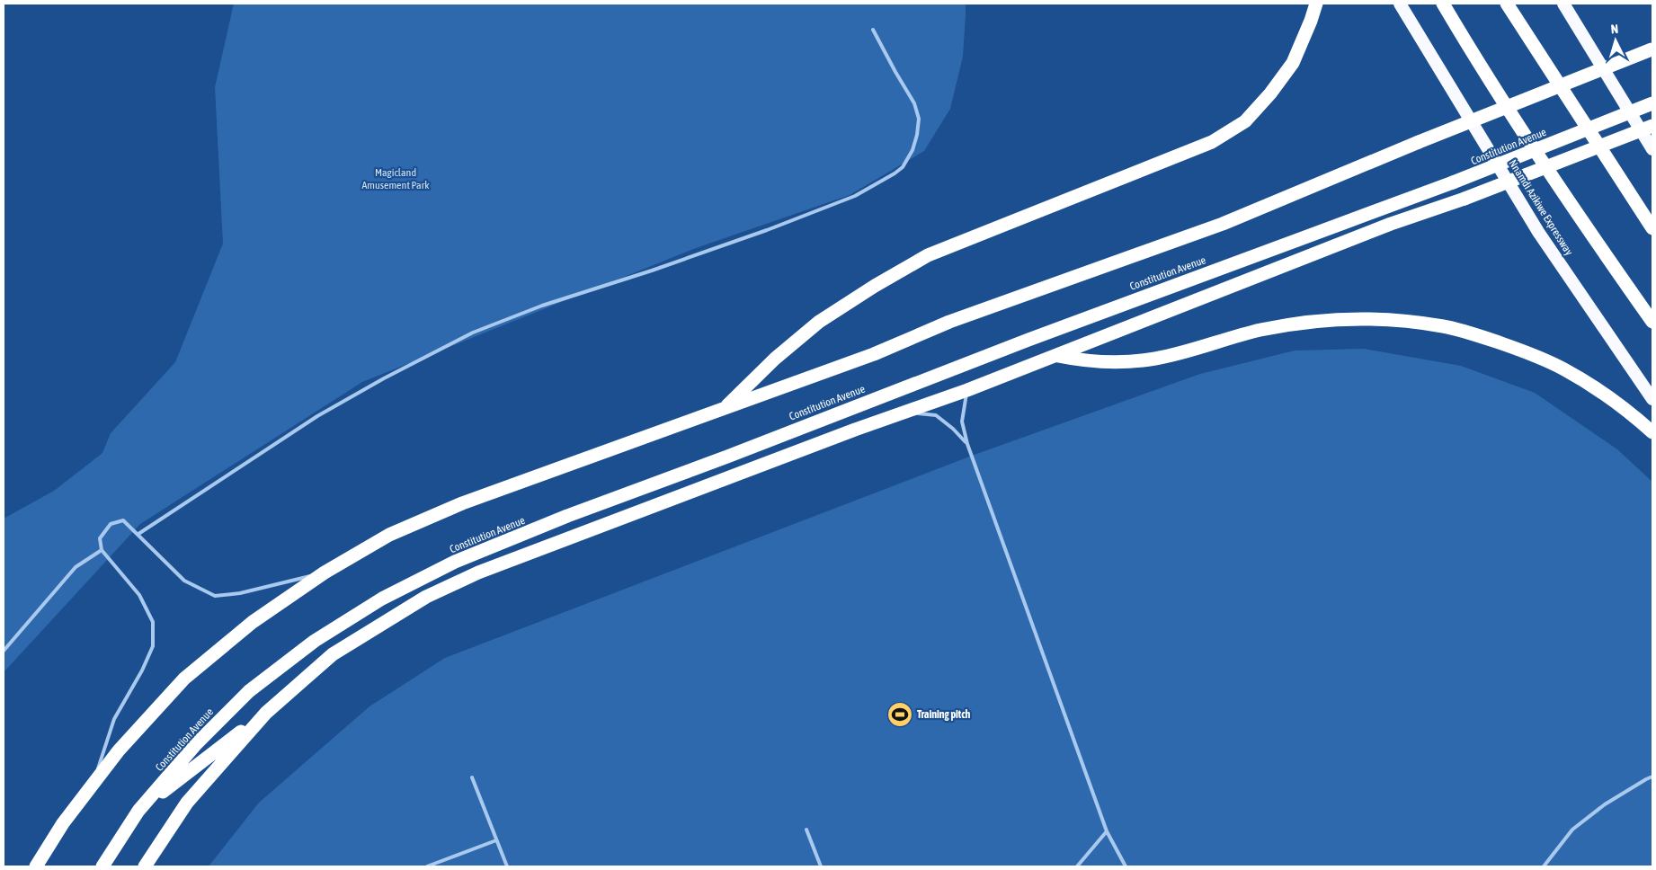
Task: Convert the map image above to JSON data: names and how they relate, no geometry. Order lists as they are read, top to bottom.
{
  "streets": {
    "highway": ["Constitution Avenue", "Nnamdi Azikiwe Expressway"]
  },
  "parks": ["Magicland Amusement Park"],
  "places": {
    "sports": ["Training pitch"]
  },
  "north": "top"
}
